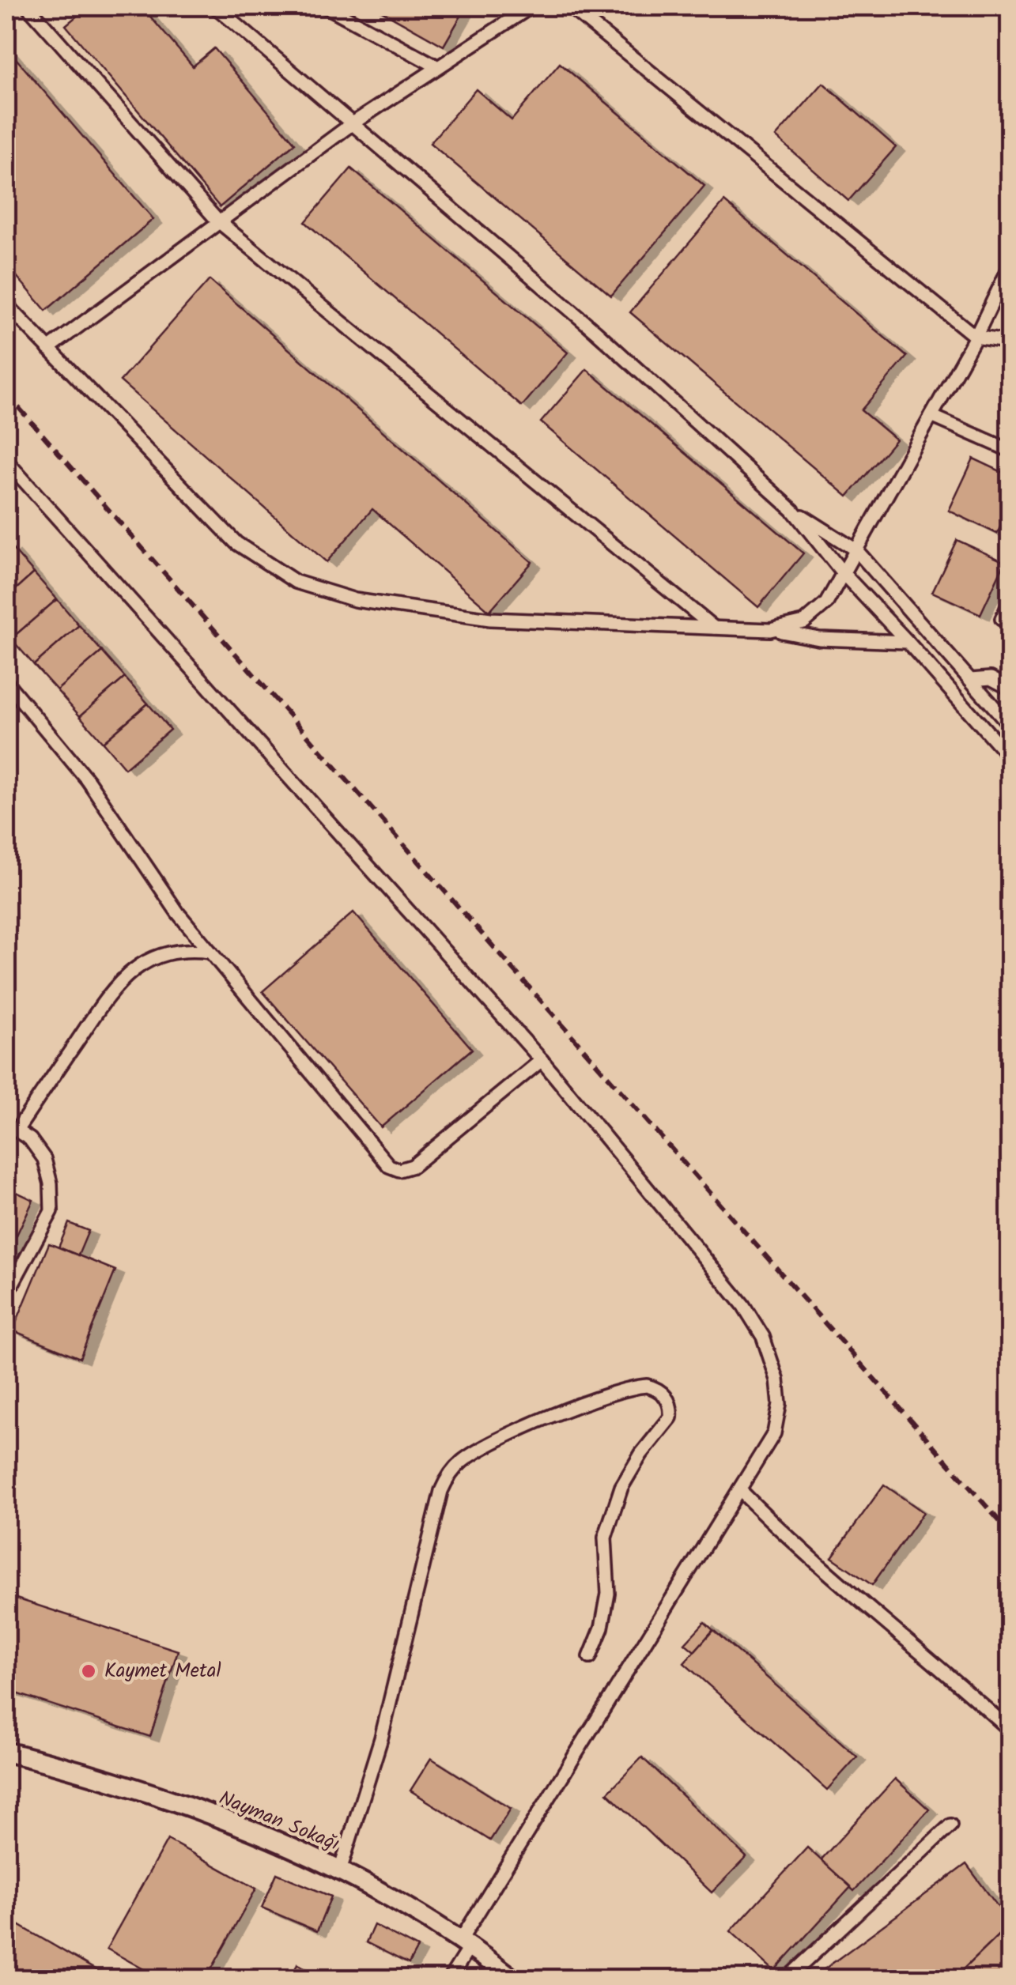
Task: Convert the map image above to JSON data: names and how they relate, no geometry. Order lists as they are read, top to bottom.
{
  "streets": {
    "street": ["Nayman Sokağı"]
  },
  "places": ["Kaymet Metal"]
}
